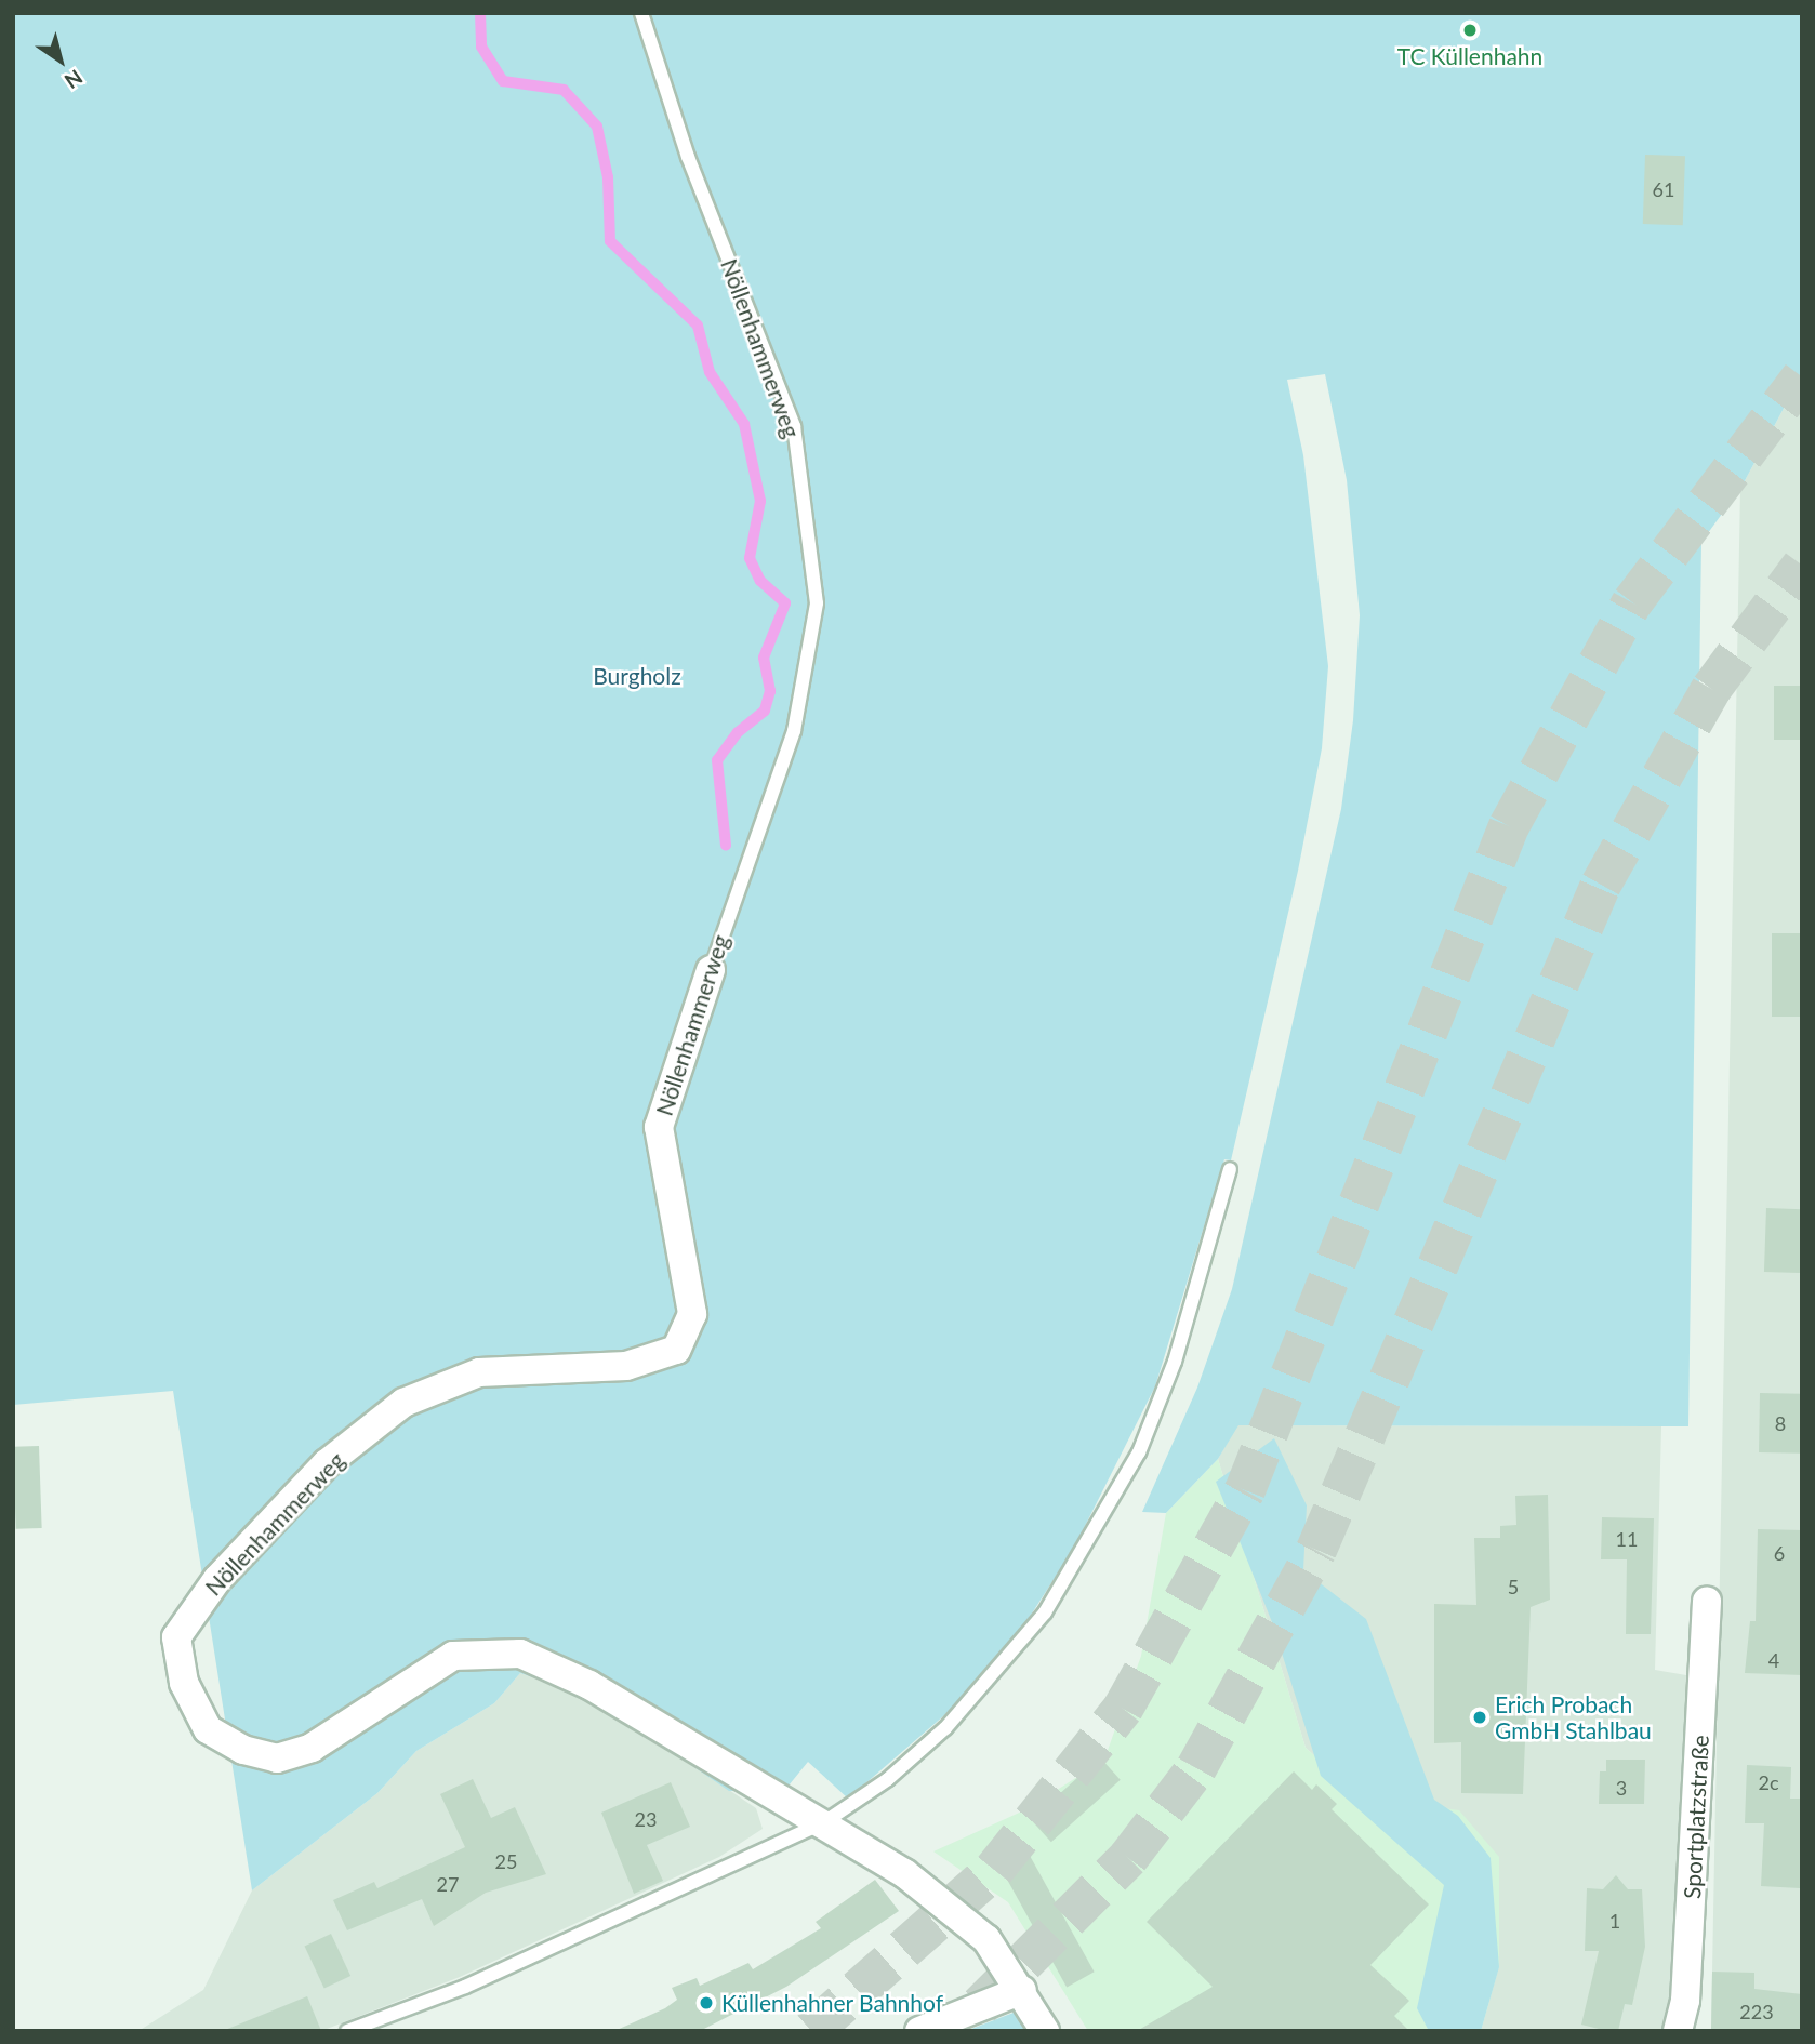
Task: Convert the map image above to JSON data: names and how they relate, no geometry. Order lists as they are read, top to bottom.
{
  "streets": {
    "street": ["Nöllenhammerweg", "Sportplatzstraße"]
  },
  "parks": ["Burgholz"],
  "places": ["TC Küllenhahn", "Erich Probach GmbH Stahlbau", "Küllenhahner Bahnhof"],
  "house_numbers": [
    "61",
    "8",
    "11",
    "6",
    "5",
    "4",
    "2c",
    "3",
    "23",
    "25",
    "27",
    "1",
    "223"
  ],
  "north": "bottom right"
}
